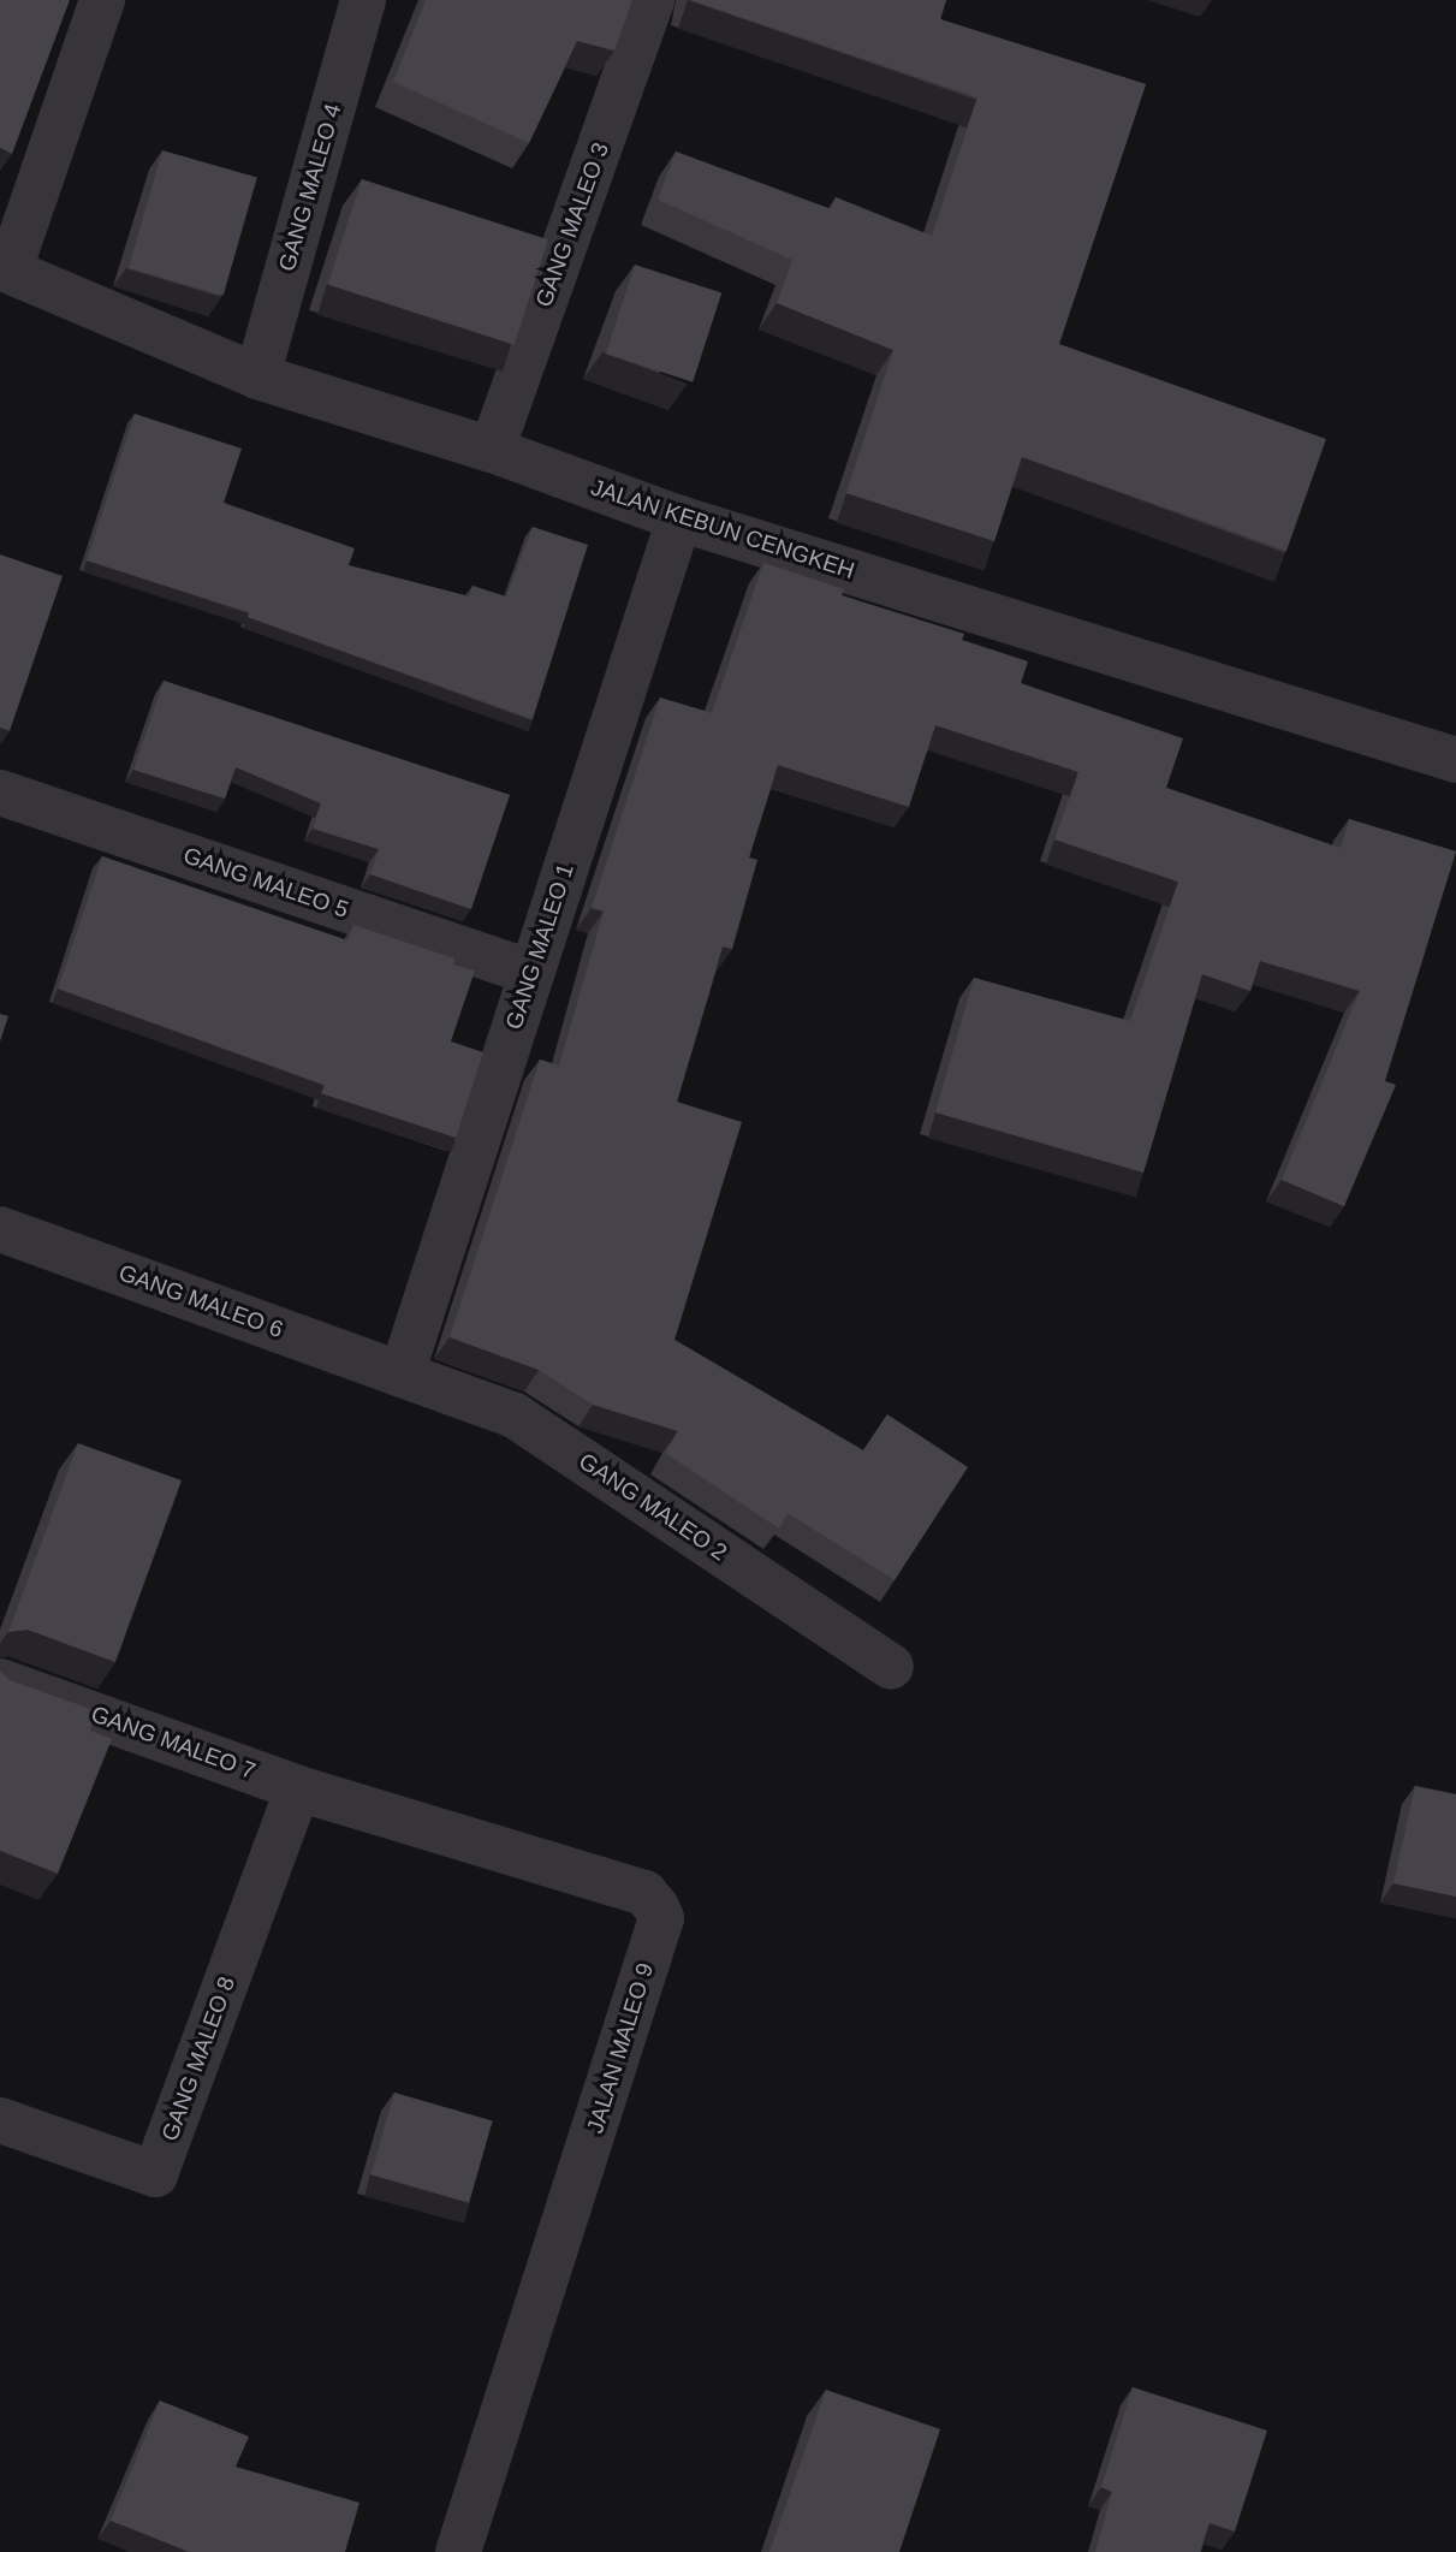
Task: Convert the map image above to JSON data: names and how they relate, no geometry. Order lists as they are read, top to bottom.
{
  "streets": {
    "street": [
      "GANG MALEO 4",
      "GANG MALEO 3",
      "JALAN KEBUN CENGKEH",
      "GANG MALEO 5",
      "GANG MALEO 1",
      "GANG MALEO 6",
      "GANG MALEO 2",
      "GANG MALEO 7",
      "JALAN MALEO 9",
      "GANG MALEO 8"
    ]
  },
  "crossings": [
    ["GANG MALEO 4", "JALAN KEBUN CENGKEH"],
    ["GANG MALEO 3", "JALAN KEBUN CENGKEH"],
    ["JALAN KEBUN CENGKEH", "GANG MALEO 1"],
    ["GANG MALEO 5", "GANG MALEO 1"],
    ["GANG MALEO 1", "GANG MALEO 6"],
    ["GANG MALEO 1", "GANG MALEO 2"],
    ["GANG MALEO 6", "GANG MALEO 2"],
    ["GANG MALEO 7", "JALAN MALEO 9"],
    ["GANG MALEO 7", "GANG MALEO 8"],
    ["JALAN MALEO 9", "GANG MALEO 8"]
  ]
}
